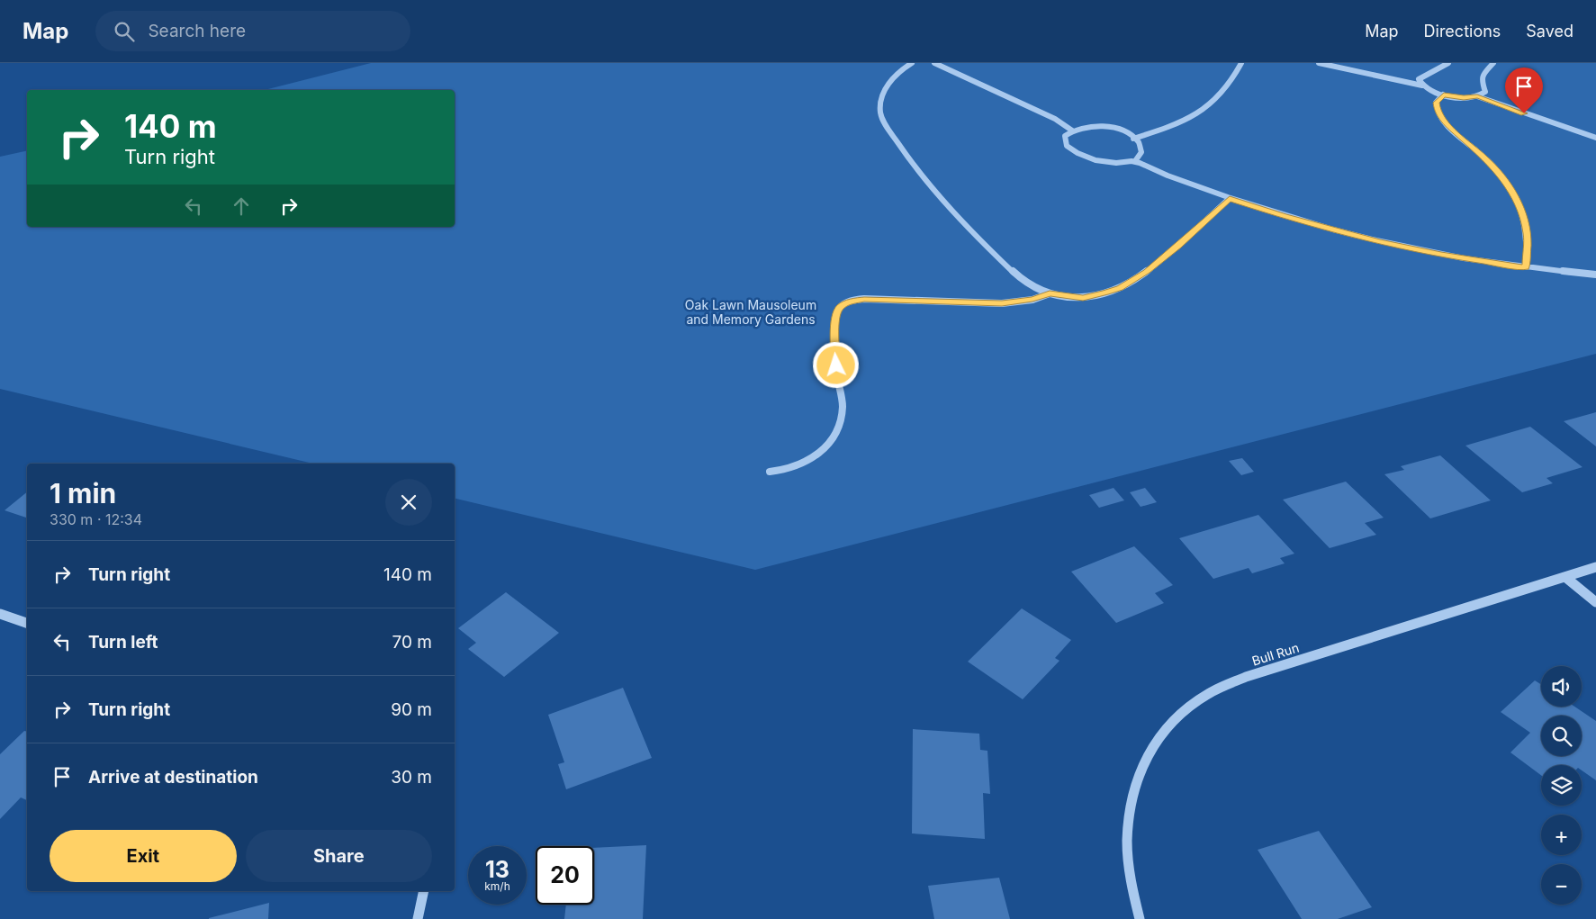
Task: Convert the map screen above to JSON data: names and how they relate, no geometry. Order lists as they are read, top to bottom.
{
  "streets": {
    "street": ["Bull Run"]
  },
  "parks": ["Oak Lawn Mausoleum and Memory Gardens"],
  "page": {
    "header": "Map",
    "search": "Search here",
    "nav": ["Map", "Directions", "Saved"],
    "turn": ["140 m", "Turn right"],
    "heading": ["1 min", "330 m · 12:34"],
    "list": [
      {
        "name": "Turn right",
        "value": "140 m"
      },
      {
        "name": "Turn left",
        "value": "70 m"
      },
      {
        "name": "Turn right",
        "value": "90 m"
      },
      {
        "name": "Arrive at destination",
        "value": "30 m"
      }
    ],
    "map_buttons": ["+", "−"],
    "buttons": ["Exit", "Share"],
    "speed": "13 km/h",
    "limit": "20"
  }
}
